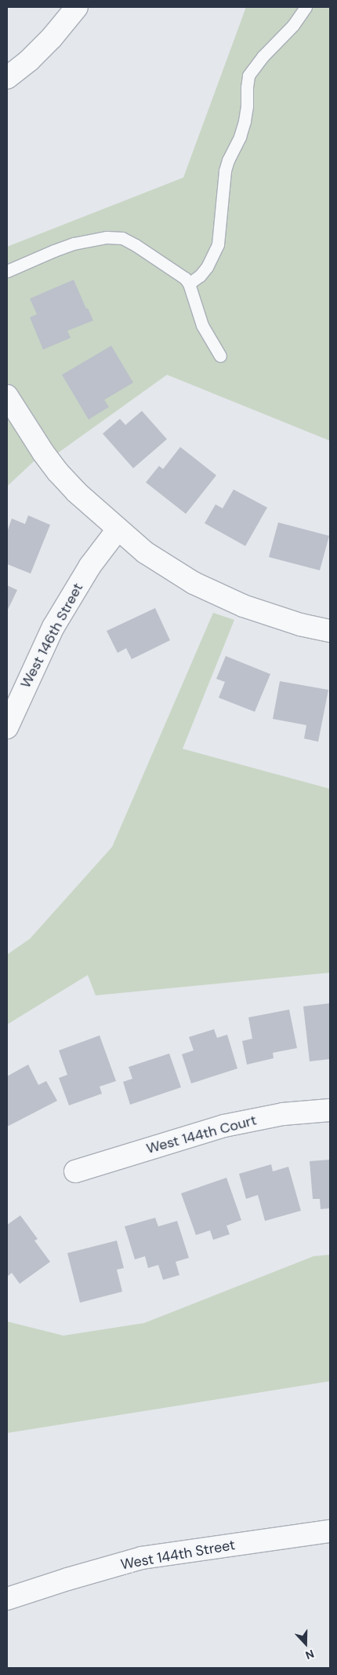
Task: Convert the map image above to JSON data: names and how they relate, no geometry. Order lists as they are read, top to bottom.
{
  "streets": {
    "street": ["West 146th Street", "West 144th Court", "West 144th Street"]
  },
  "north": "bottom"
}
